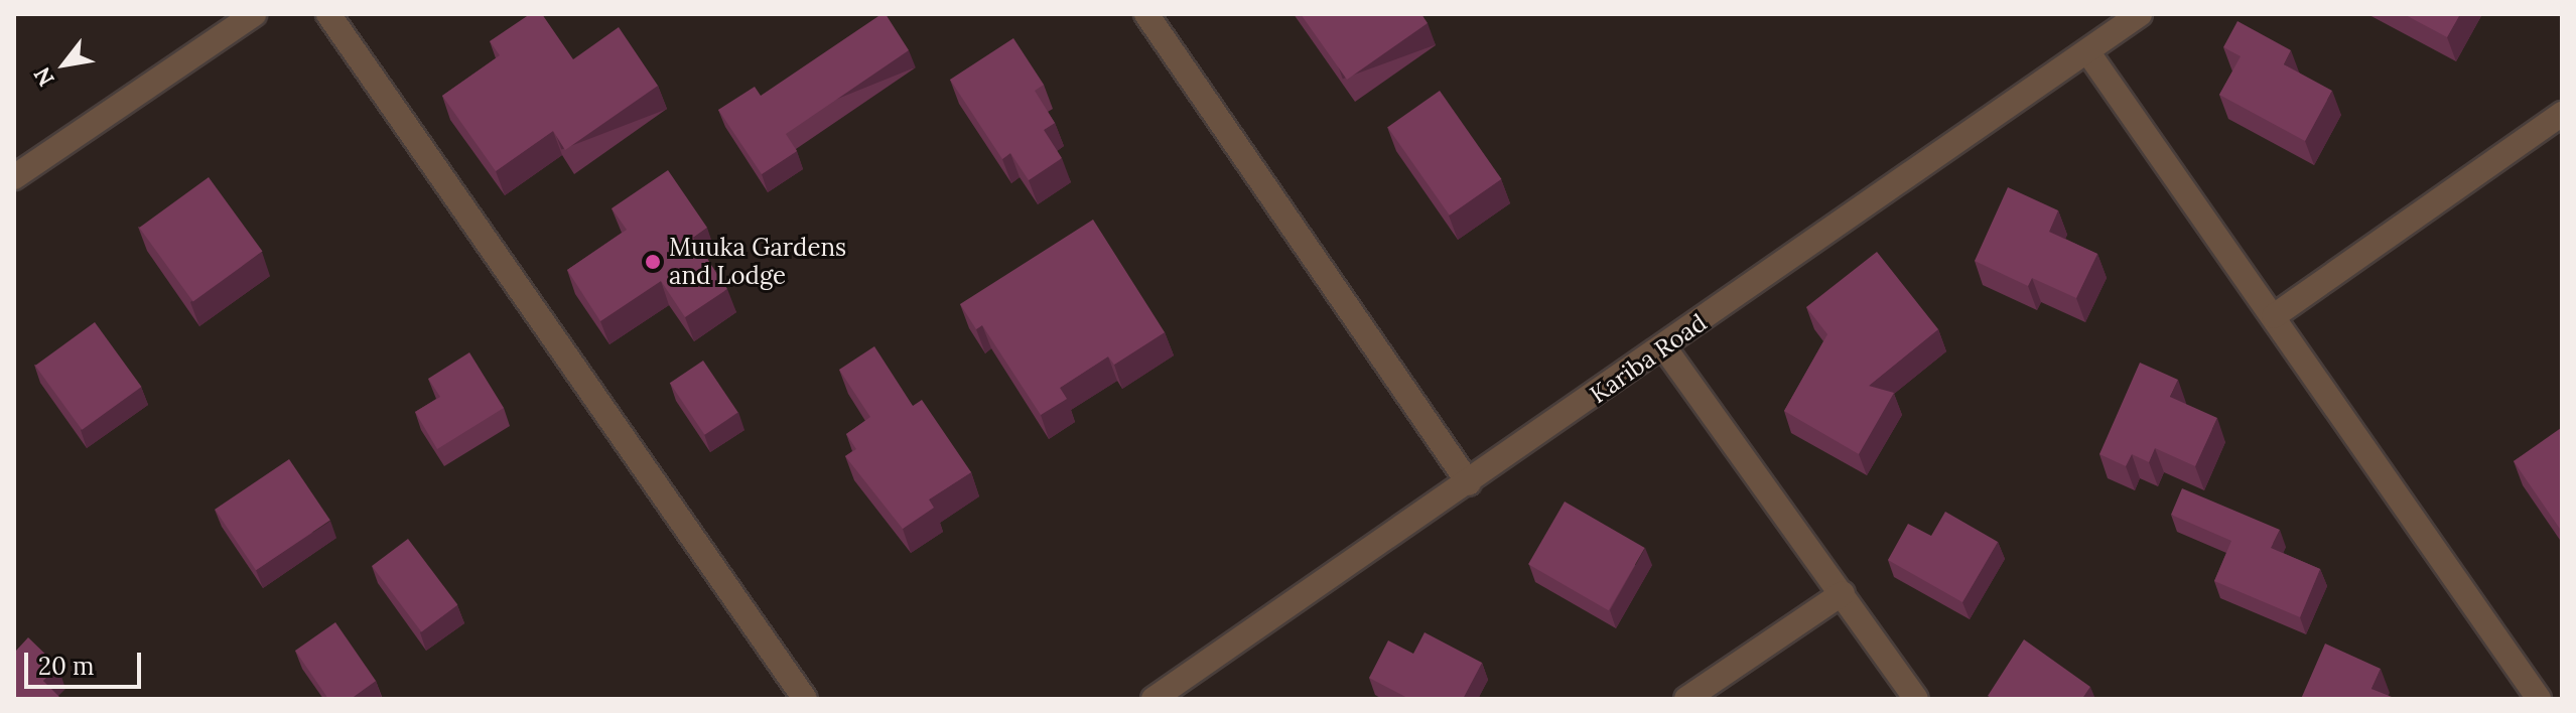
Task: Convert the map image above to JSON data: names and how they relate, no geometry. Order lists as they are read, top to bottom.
{
  "streets": {
    "street": ["Kariba Road"]
  },
  "places": ["Muuka Gardens and Lodge"],
  "scale_bar": "20 m",
  "north": "bottom left"
}
